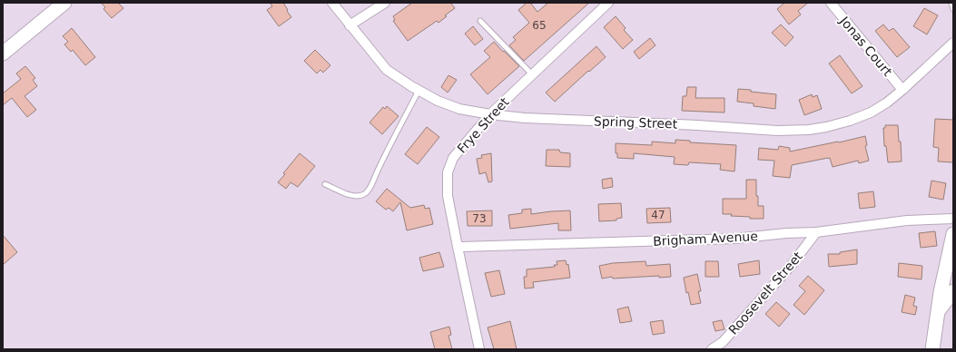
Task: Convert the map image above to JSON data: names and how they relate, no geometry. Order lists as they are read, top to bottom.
{
  "streets": {
    "street": [
      "Jonas Court",
      "Spring Street",
      "Frye Street",
      "Brigham Avenue",
      "Roosevelt Street"
    ]
  },
  "crossings": [
    ["Jonas Court", "Spring Street"],
    ["Spring Street", "Frye Street"],
    ["Frye Street", "Brigham Avenue"],
    ["Brigham Avenue", "Roosevelt Street"]
  ],
  "house_numbers": ["65", "47", "73"]
}
